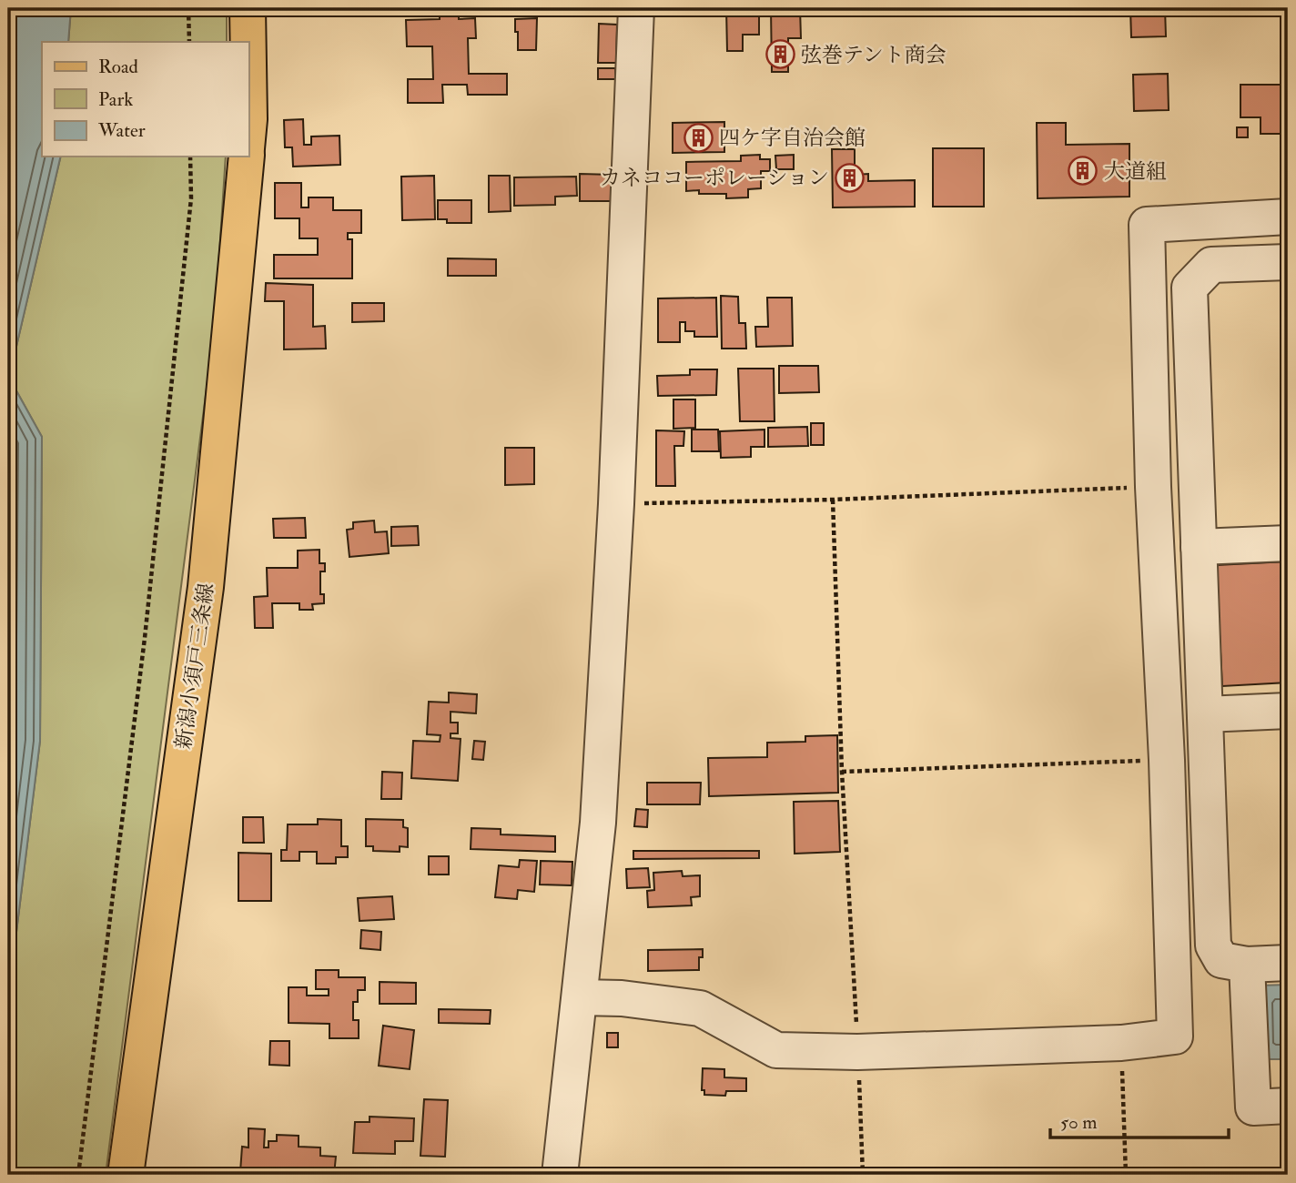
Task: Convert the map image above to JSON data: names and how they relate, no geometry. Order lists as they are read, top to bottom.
{
  "streets": {
    "main road": ["新潟小須戸三条線"]
  },
  "places": {
    "building": [
      "弦巻テント商会",
      "四ケ字自治会館",
      "大道組",
      "カネココーポレーション"
    ]
  },
  "legend": ["Road", "Park", "Water"],
  "scale_bar": "50 m"
}
